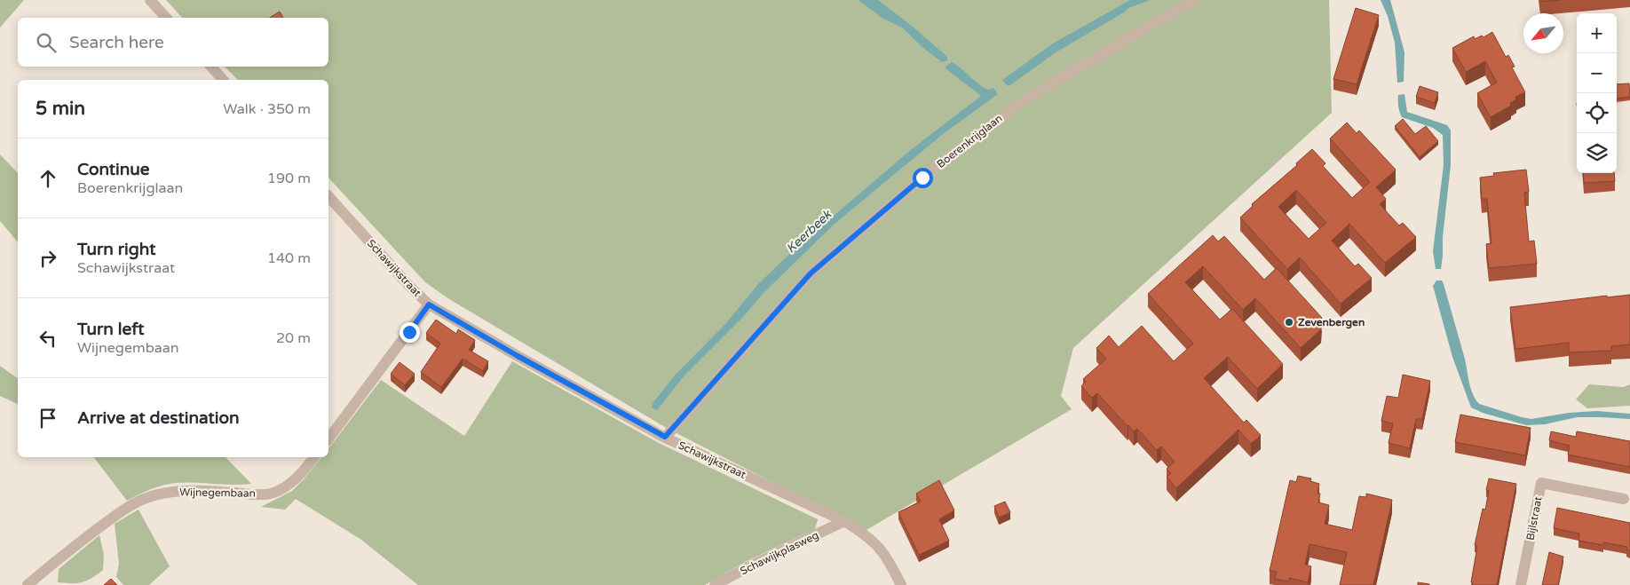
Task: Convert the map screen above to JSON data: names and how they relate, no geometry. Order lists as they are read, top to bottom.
{
  "streets": {
    "street": [
      "Boerenkrijglaan",
      "Schawijkstraat",
      "Wijnegembaan",
      "Bijlstraat",
      "Schawijkplasweg"
    ]
  },
  "crossings": [
    ["Boerenkrijglaan", "Schawijkstraat"],
    ["Schawijkstraat", "Schawijkplasweg"]
  ],
  "water": ["Keerbeek"],
  "places": ["Zevenbergen"],
  "north": "bottom left",
  "page": {
    "map_buttons": ["+", "−"],
    "search": "Search here",
    "heading": ["5 min", "Walk · 350 m"],
    "list": [
      ["Continue", "Boerenkrijglaan", "190 m"],
      ["Turn right", "Schawijkstraat", "140 m"],
      ["Turn left", "Wijnegembaan", "20 m"],
      "Arrive at destination"
    ]
  }
}
